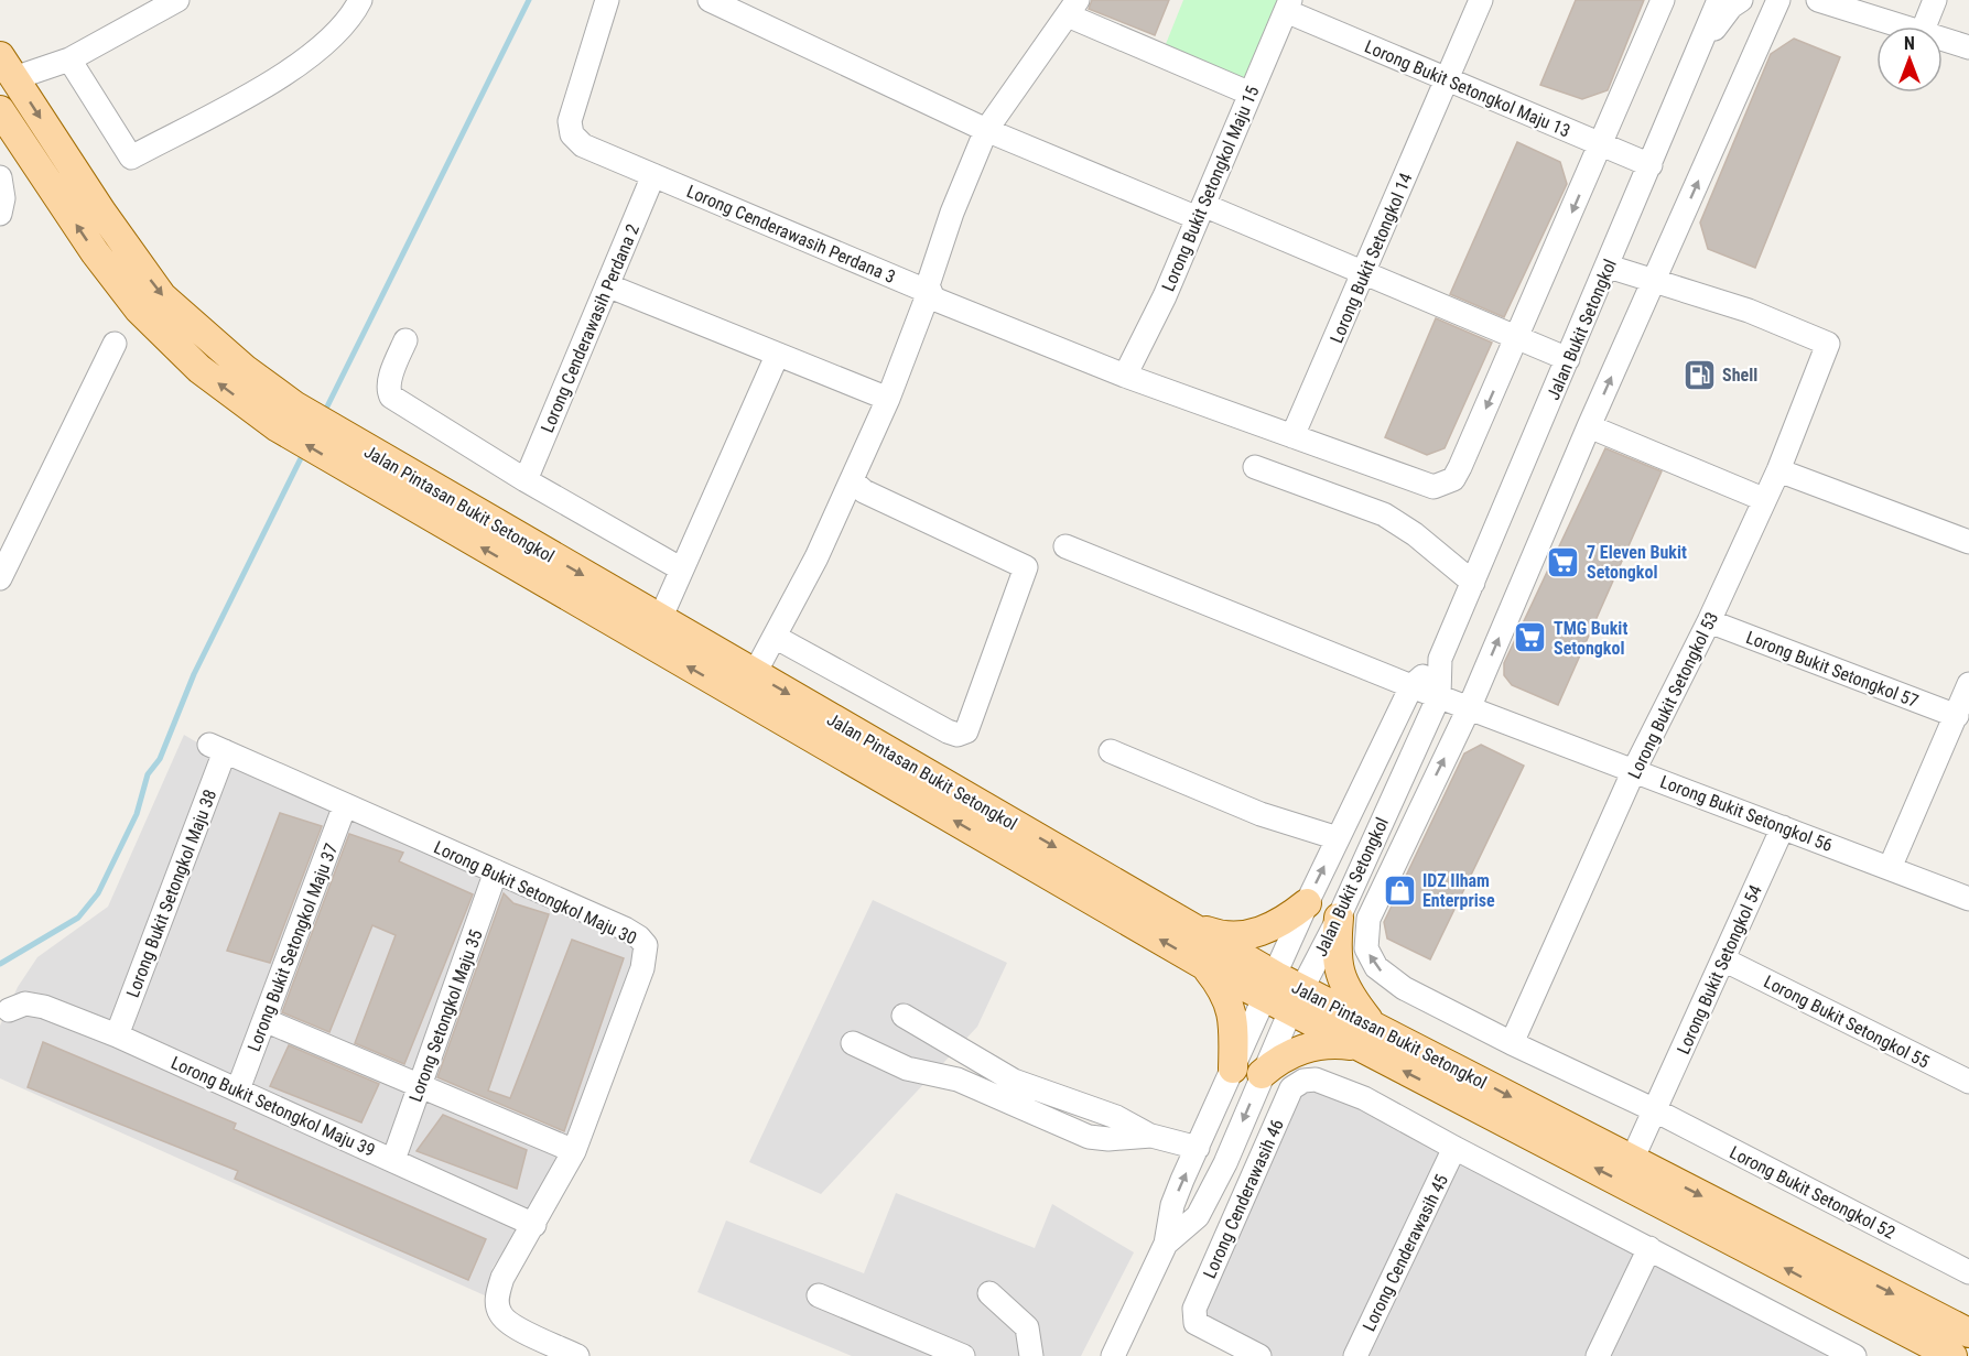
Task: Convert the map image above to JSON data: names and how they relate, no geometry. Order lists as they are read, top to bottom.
{
  "streets": {
    "main road": ["Jalan Pintasan Bukit Setongkol"],
    "street": [
      "Lorong Bukit Setongkol Maju 13",
      "Lorong Bukit Setongkol Maju 15",
      "Lorong Cenderawasih Perdana 3",
      "Lorong Bukit Setongkol 14",
      "Lorong Cenderawasih Perdana 2",
      "Jalan Bukit Setongkol",
      "Lorong Bukit Setongkol 57",
      "Lorong Bukit Setongkol 53",
      "Lorong Bukit Setongkol 56",
      "Lorong Bukit Setongkol Maju 30",
      "Lorong Bukit Setongkol Maju 38",
      "Lorong Bukit Setongkol Maju 37",
      "Lorong Bukit Setongkol 54",
      "Lorong Setongkol Maju 35",
      "Lorong Bukit Setongkol 55",
      "Lorong Bukit Setongkol Maju 39",
      "Lorong Bukit Setongkol 52",
      "Lorong Cenderawasih 46",
      "Lorong Cenderawasih 45"
    ]
  },
  "crossings": [
    ["Lorong Bukit Setongkol Maju 13", "Lorong Bukit Setongkol Maju 15"],
    ["Lorong Bukit Setongkol Maju 13", "Lorong Cenderawasih Perdana 3"],
    ["Lorong Bukit Setongkol Maju 13", "Lorong Bukit Setongkol 14"],
    ["Lorong Bukit Setongkol Maju 13", "Jalan Bukit Setongkol"],
    ["Lorong Bukit Setongkol Maju 15", "Lorong Cenderawasih Perdana 3"],
    ["Lorong Cenderawasih Perdana 3", "Lorong Bukit Setongkol 14"],
    ["Lorong Cenderawasih Perdana 3", "Lorong Cenderawasih Perdana 2"],
    ["Jalan Bukit Setongkol", "Jalan Pintasan Bukit Setongkol"],
    ["Jalan Bukit Setongkol", "Lorong Bukit Setongkol 56"],
    ["Jalan Pintasan Bukit Setongkol", "Lorong Bukit Setongkol 54"],
    ["Lorong Bukit Setongkol 57", "Lorong Bukit Setongkol 53"],
    ["Lorong Bukit Setongkol 53", "Lorong Bukit Setongkol 56"],
    ["Lorong Bukit Setongkol 53", "Lorong Bukit Setongkol 52"],
    ["Lorong Bukit Setongkol 56", "Lorong Bukit Setongkol 54"],
    ["Lorong Bukit Setongkol 56", "Lorong Bukit Setongkol 52"],
    ["Lorong Bukit Setongkol Maju 30", "Lorong Bukit Setongkol Maju 38"],
    ["Lorong Bukit Setongkol Maju 30", "Lorong Bukit Setongkol Maju 37"],
    ["Lorong Bukit Setongkol Maju 30", "Lorong Setongkol Maju 35"],
    ["Lorong Bukit Setongkol Maju 30", "Lorong Bukit Setongkol Maju 39"],
    ["Lorong Bukit Setongkol Maju 38", "Lorong Bukit Setongkol Maju 39"],
    ["Lorong Bukit Setongkol Maju 37", "Lorong Bukit Setongkol Maju 39"],
    ["Lorong Bukit Setongkol 54", "Lorong Bukit Setongkol 55"],
    ["Lorong Bukit Setongkol 54", "Lorong Bukit Setongkol 52"],
    ["Lorong Setongkol Maju 35", "Lorong Bukit Setongkol Maju 39"],
    ["Lorong Cenderawasih 46", "Lorong Cenderawasih 45"]
  ],
  "one_way": ["Lorong Bukit Setongkol 52"],
  "places": {
    "fuel station": ["Shell"],
    "supermarket": ["7 Eleven Bukit Setongkol", "TMG Bukit Setongkol"],
    "shop": ["IDZ Ilham Enterprise"]
  },
  "north": "top"
}
